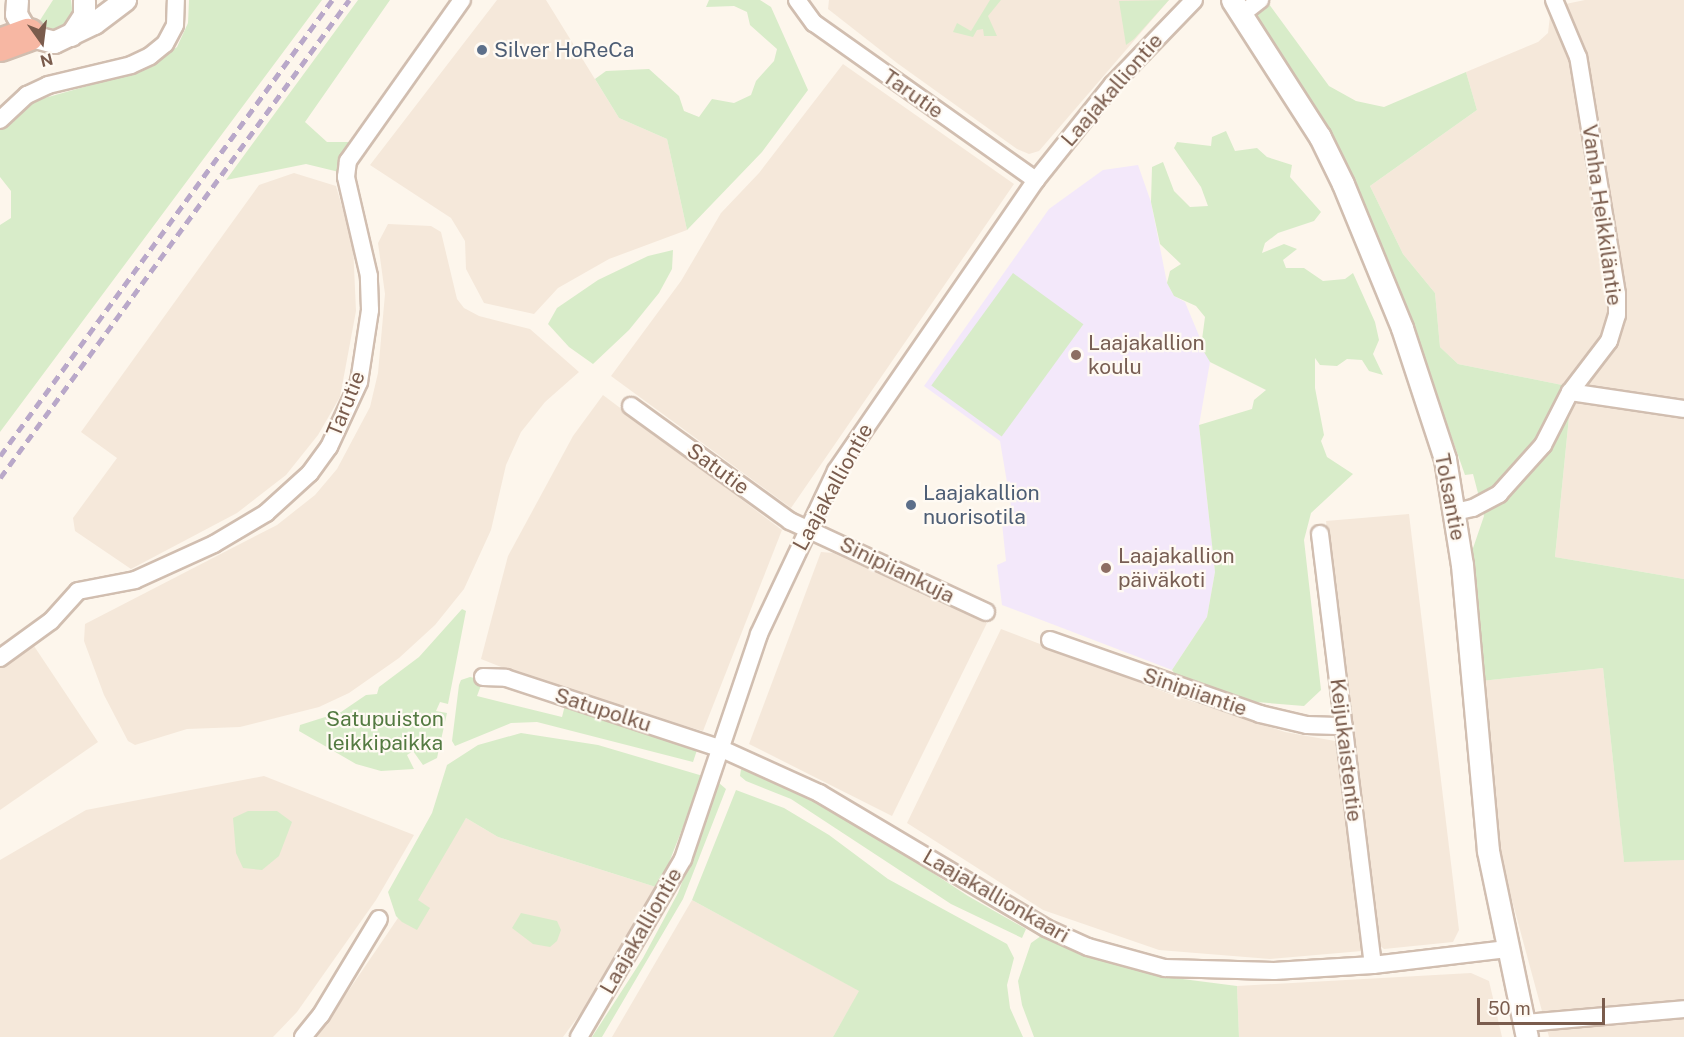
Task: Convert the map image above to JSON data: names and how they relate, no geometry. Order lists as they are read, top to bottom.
{
  "streets": {
    "street": [
      "Laajakalliontie",
      "Tarutie",
      "Vanha Heikkiläntie",
      "Satutie",
      "Tolsantie",
      "Sinipiiankuja",
      "Sinipiiantie",
      "Satupolku",
      "Keijukaistentie",
      "Laajakallionkaari"
    ]
  },
  "crossings": [
    ["Laajakalliontie", "Tarutie"],
    ["Laajakalliontie", "Satutie"],
    ["Laajakalliontie", "Sinipiiankuja"],
    ["Laajakalliontie", "Satupolku"],
    ["Laajakalliontie", "Laajakallionkaari"],
    ["Vanha Heikkiläntie", "Tolsantie"],
    ["Satutie", "Sinipiiankuja"],
    ["Tolsantie", "Laajakallionkaari"],
    ["Sinipiiantie", "Keijukaistentie"],
    ["Satupolku", "Laajakallionkaari"],
    ["Keijukaistentie", "Laajakallionkaari"]
  ],
  "parks": ["Satupuiston leikkipaikka"],
  "places": [
    "Silver HoReCa",
    "Laajakallion koulu",
    "Laajakallion nuorisotila",
    "Laajakallion päiväkoti"
  ],
  "scale_bar": "50 m",
  "north": "bottom"
}
